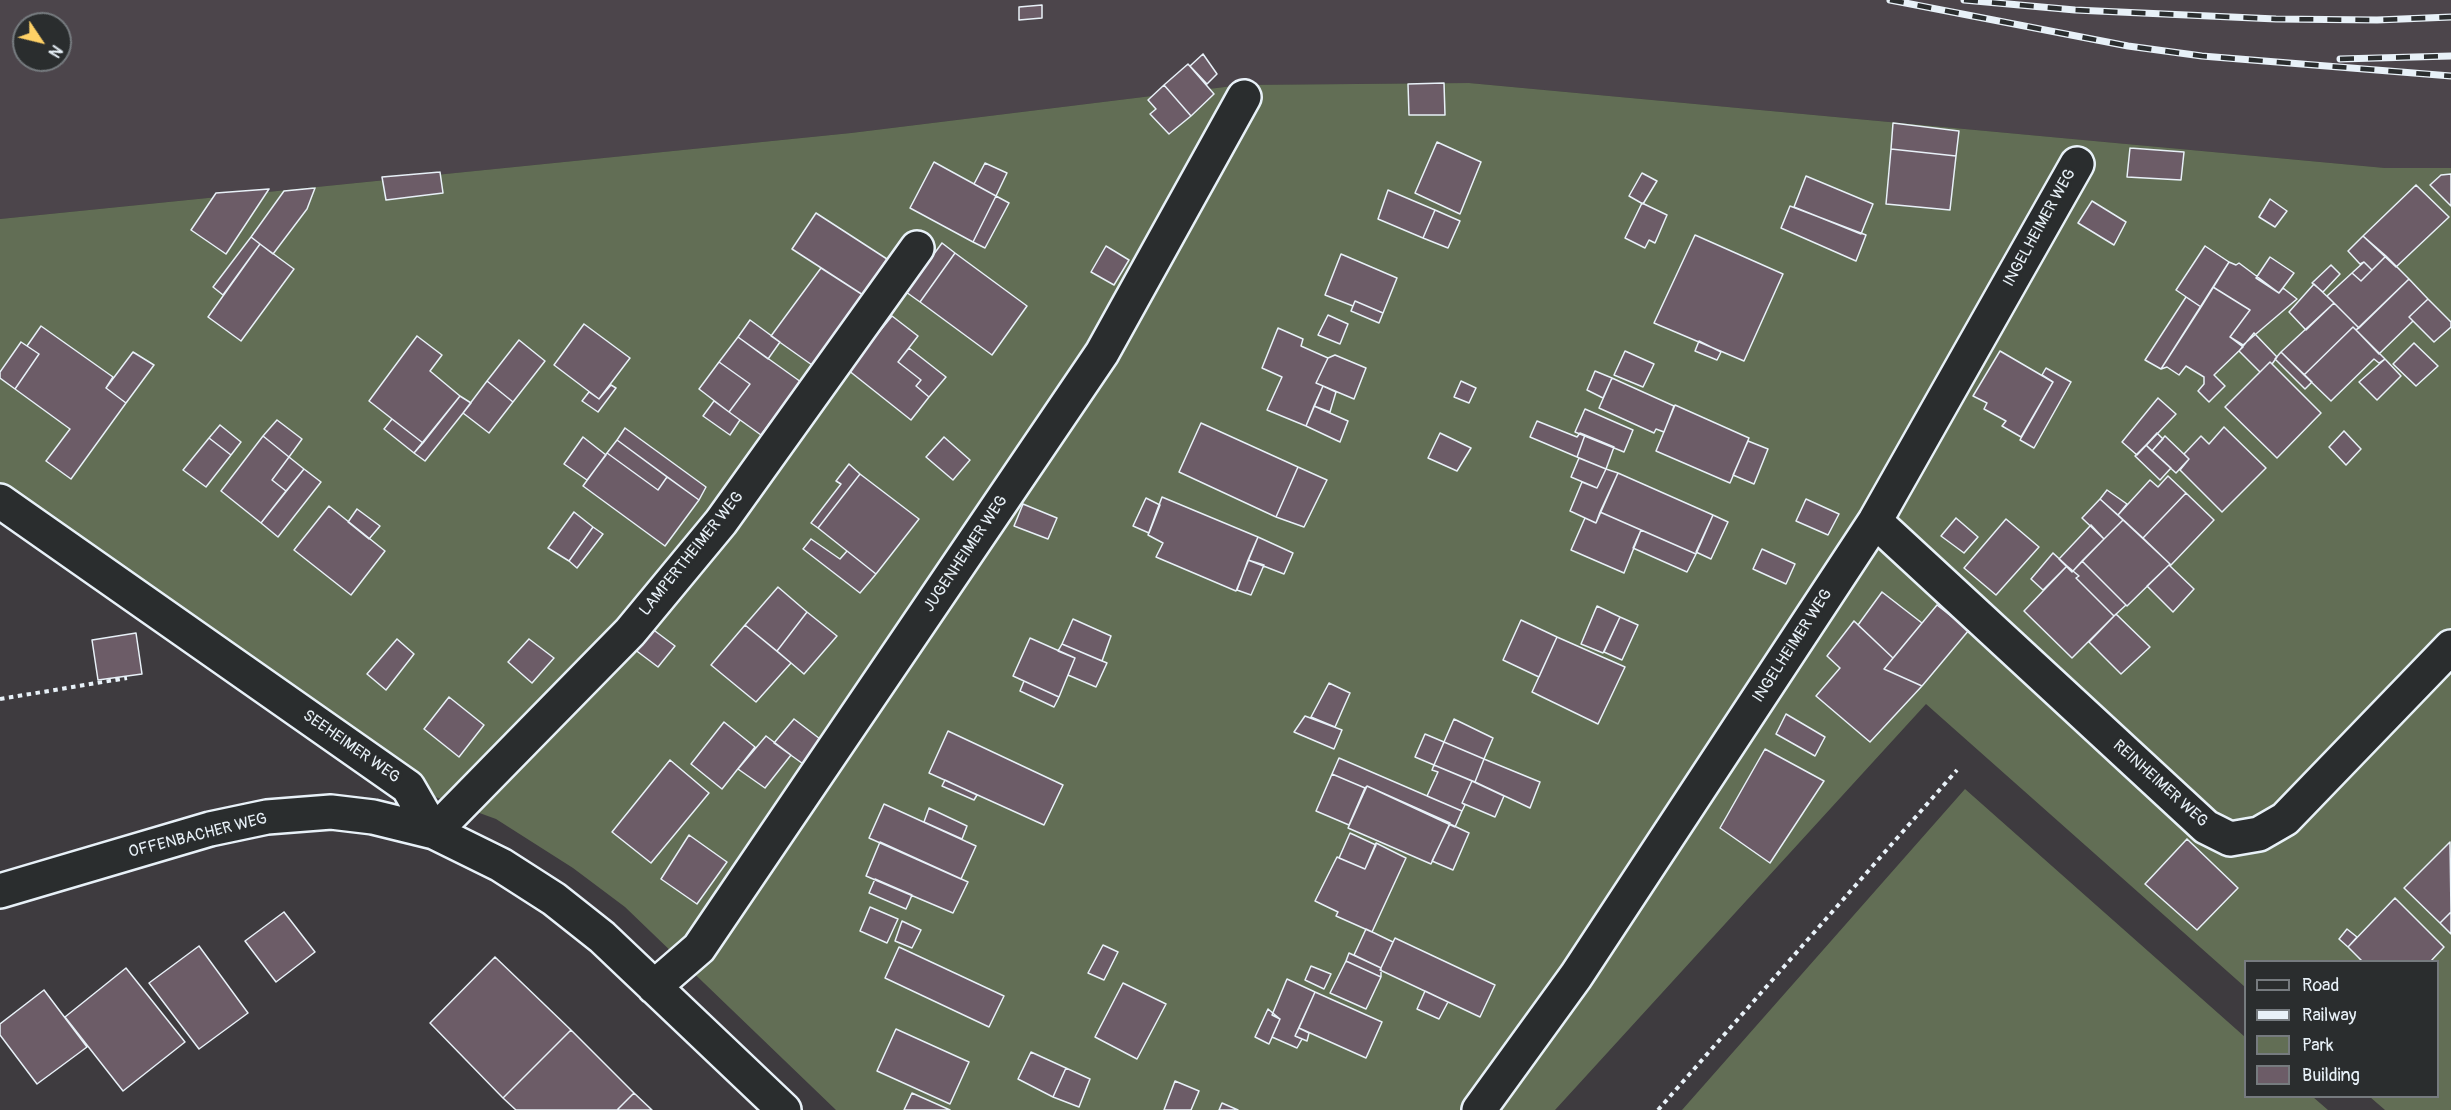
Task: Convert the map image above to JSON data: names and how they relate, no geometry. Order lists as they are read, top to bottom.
{
  "streets": {
    "street": [
      "INGELHEIMER WEG",
      "LAMPERTHEIMER WEG",
      "JUGENHEIMER WEG",
      "SEEHEIMER WEG",
      "REINHEIMER WEG",
      "OFFENBACHER WEG"
    ]
  },
  "crossings": [
    ["INGELHEIMER WEG", "REINHEIMER WEG"],
    ["LAMPERTHEIMER WEG", "SEEHEIMER WEG"],
    ["LAMPERTHEIMER WEG", "OFFENBACHER WEG"],
    ["SEEHEIMER WEG", "OFFENBACHER WEG"]
  ],
  "legend": [
    "Road",
    "Railway",
    "Park",
    "Building"
  ],
  "north": "bottom right"
}
